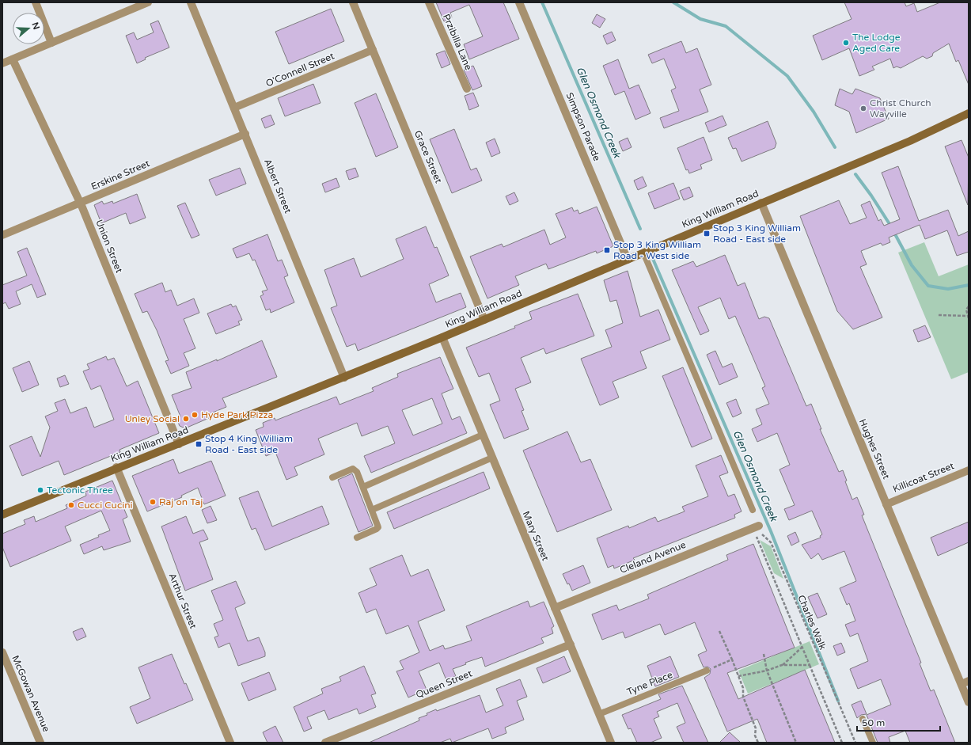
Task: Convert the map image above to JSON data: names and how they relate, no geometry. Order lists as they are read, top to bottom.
{
  "streets": {
    "main road": ["King William Road"],
    "street": [
      "Przibilla Lane",
      "O'Connell Street",
      "Simpson Parade",
      "Grace Street",
      "Erskine Street",
      "Albert Street",
      "Union Street",
      "Hughes Street",
      "Killicoat Street",
      "Mary Street",
      "Cleland Avenue",
      "Arthur Street",
      "Queen Street",
      "McGowan Avenue"
    ],
    "lane": ["Tyne Place"],
    "path": ["Charles Walk"]
  },
  "crossings": [
    ["O'Connell Street", "Grace Street"],
    ["O'Connell Street", "Albert Street"],
    ["Simpson Parade", "King William Road"],
    ["Grace Street", "King William Road"],
    ["Erskine Street", "Albert Street"],
    ["Erskine Street", "Union Street"],
    ["Albert Street", "King William Road"],
    ["King William Road", "Union Street"],
    ["King William Road", "Hughes Street"],
    ["King William Road", "Mary Street"],
    ["King William Road", "Arthur Street"],
    ["Hughes Street", "Killicoat Street"],
    ["Mary Street", "Cleland Avenue"],
    ["Mary Street", "Tyne Place"],
    ["Mary Street", "Queen Street"],
    ["Cleland Avenue", "Charles Walk"]
  ],
  "water": ["Glen Osmond Creek"],
  "places": {
    "other": [
      "The Lodge Aged Care",
      "Christ Church Wayville",
      "Hyde Park Pizza",
      "Unley Social",
      "Tectonic Three",
      "Raj on Taj",
      "Cucci Cucini"
    ],
    "transit": ["Stop 3 King William Road - East side", "Stop 3 King William Road - West side", "Stop 4 King William Road - East side"]
  },
  "scale_bar": "50 m",
  "north": "right"
}
